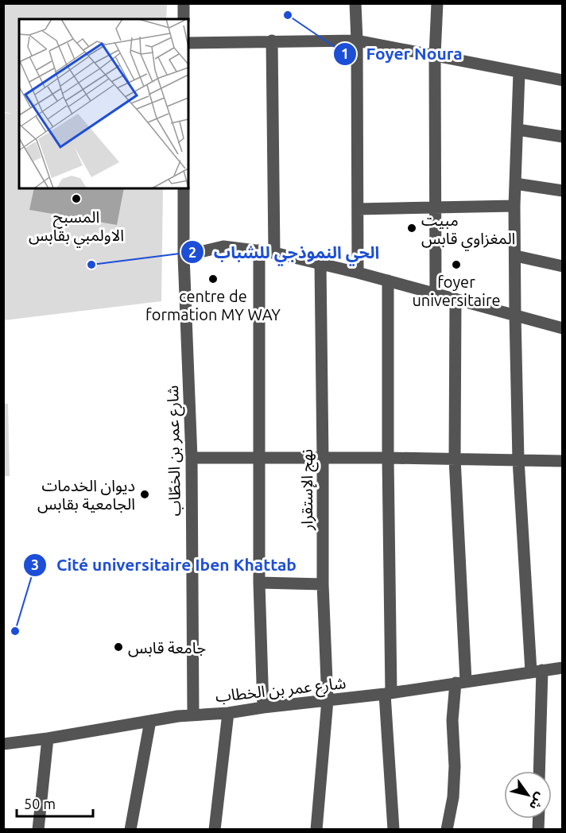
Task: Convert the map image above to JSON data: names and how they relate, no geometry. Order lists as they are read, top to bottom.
{
  "streets": {
    "street": ["شارع عمر بن الخطّاب", "نهج الإستقرار", "شارع عمر بن الخطاب"]
  },
  "crossings": [
    ["شارع عمر بن الخطّاب", "شارع عمر بن الخطاب"],
    ["نهج الإستقرار", "شارع عمر بن الخطاب"]
  ],
  "places": [
    "Foyer Noura",
    "المسبح الاولمبي بقابس",
    "مبيت المغزاوي قابس",
    "الحي النموذجي للشباب",
    "foyer universitaire",
    "centre de formation MY WAY",
    "ديوان الخدمات الجامعية بقابس",
    "Cité universitaire Iben Khattab",
    "جامعة قابس"
  ],
  "scale_bar": "50 m",
  "north": "bottom right"
}
